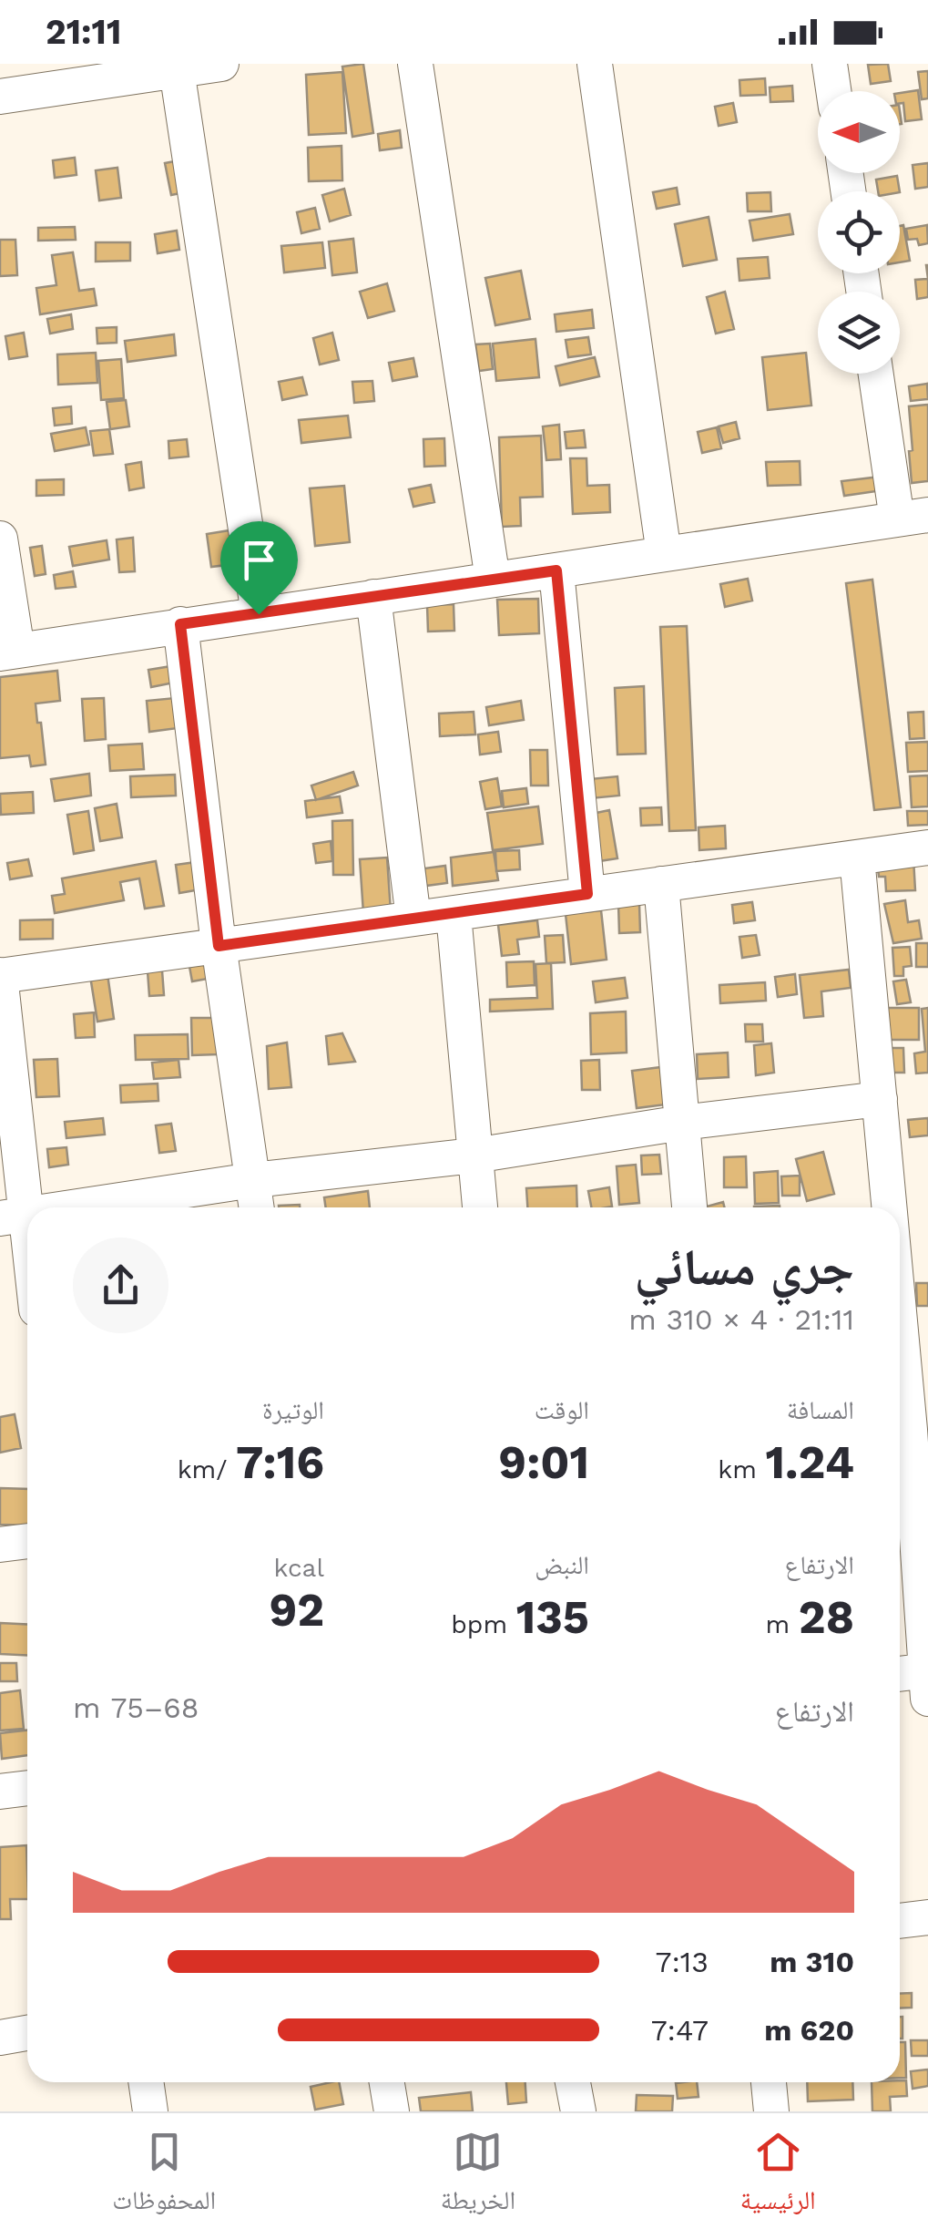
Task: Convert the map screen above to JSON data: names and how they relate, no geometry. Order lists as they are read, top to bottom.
{
  "north": "left",
  "page": {
    "status": "21:11",
    "heading": ["جري مسائي", "21:11 · 4 × 310 m"],
    "stats": [
      ["المسافة", "1.24 km"],
      ["الوقت", "9:01"],
      ["الوتيرة", "7:16 /km"],
      ["الارتفاع", "28 m"],
      ["النبض", "135 bpm"],
      ["kcal", "92"]
    ],
    "chart": ["الارتفاع", "68–75 m"],
    "list": [
      {
        "name": "310 m",
        "note": "7:13"
      },
      {
        "name": "620 m",
        "note": "7:47"
      }
    ],
    "tabs": ["الرئيسية", "الخريطة", "المحفوظات"]
  }
}
